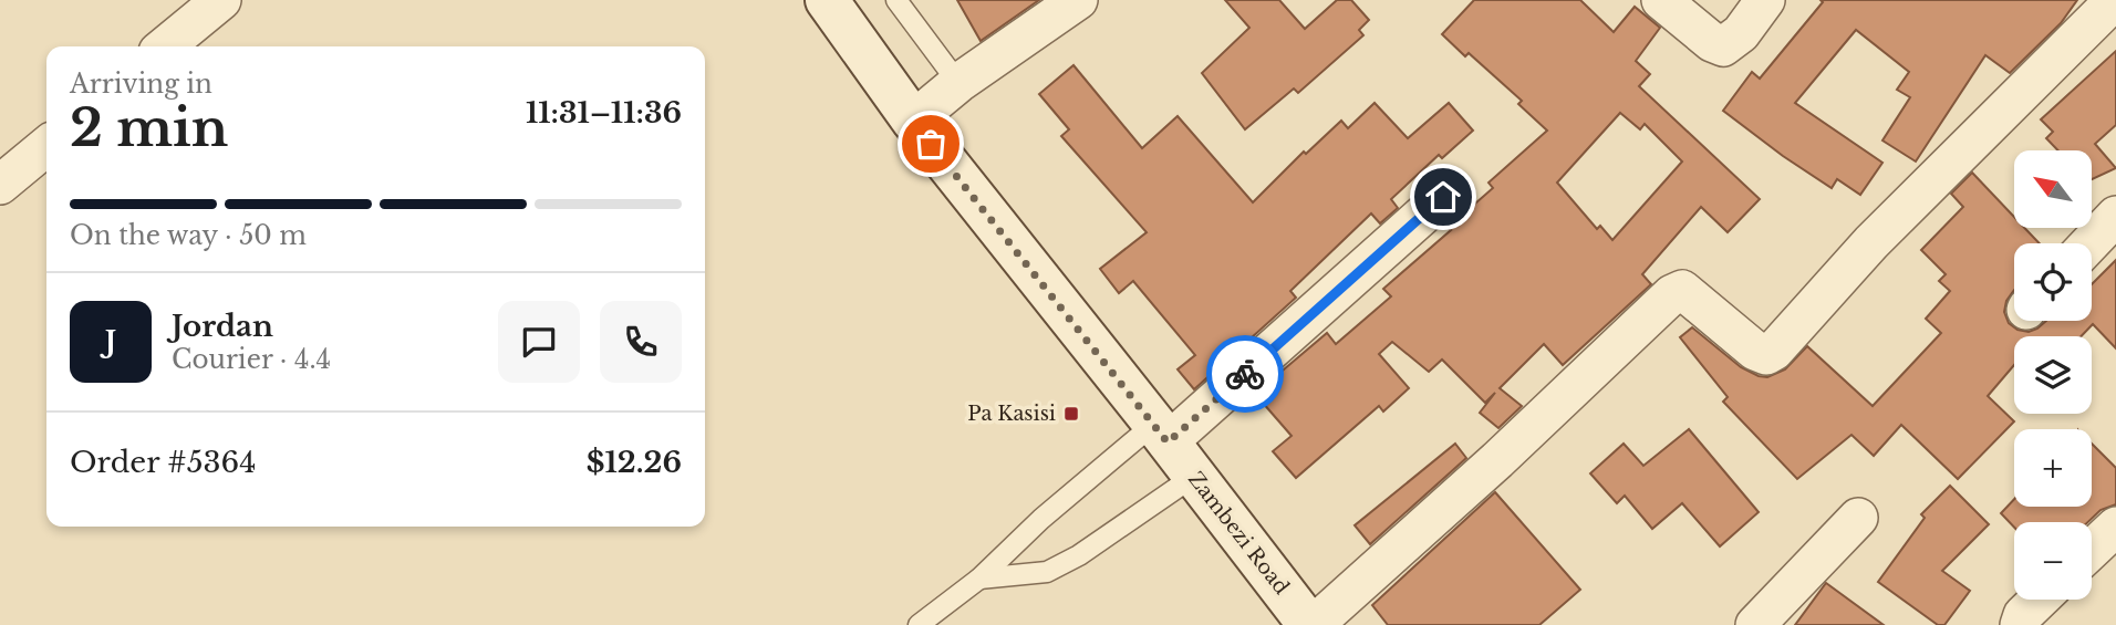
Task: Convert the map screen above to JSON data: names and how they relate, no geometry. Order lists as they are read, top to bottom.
{
  "streets": {
    "main road": ["Zambezi Road"]
  },
  "places": {
    "transit": ["Pa Kasisi"]
  },
  "north": "top left",
  "page": {
    "heading": ["2 min", "Arriving in", "11:31–11:36"],
    "panel": [
      "Jordan",
      "Courier · 4.4",
      "Order #5364",
      "$12.26"
    ],
    "map_buttons": ["+", "−"],
    "bar": "On the way · 50 m",
    "round": "J"
  }
}
